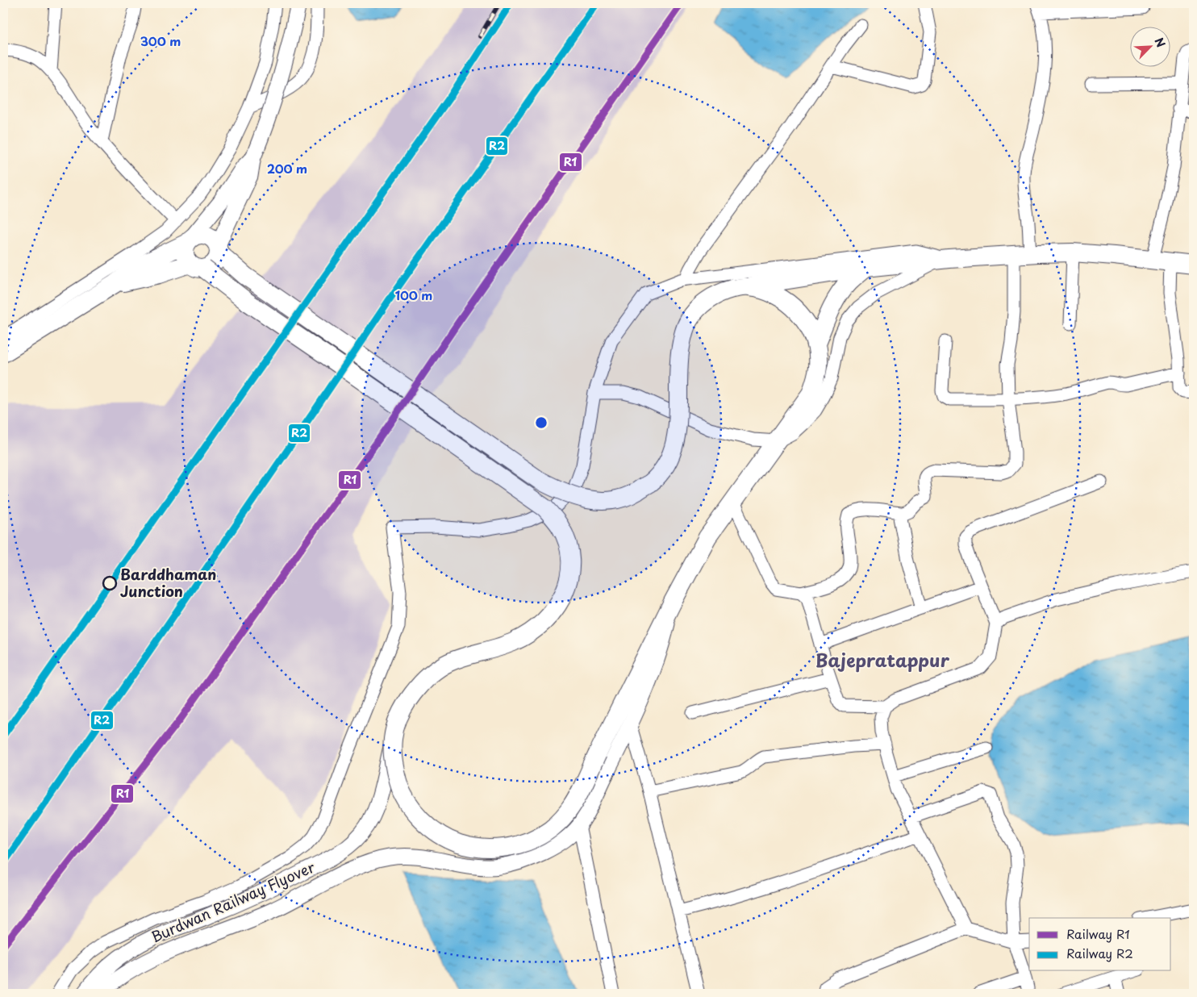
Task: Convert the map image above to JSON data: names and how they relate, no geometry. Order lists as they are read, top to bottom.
{
  "streets": {
    "highway": ["Burdwan Railway Flyover"]
  },
  "districts": ["Bajepratappur"],
  "places": ["Barddhaman Junction"],
  "lines": ["rail line R1", "rail line R2"],
  "legend": ["Railway R1", "Railway R2"],
  "north": "top right",
  "rings": ["300 m", "200 m", "100 m"]
}
